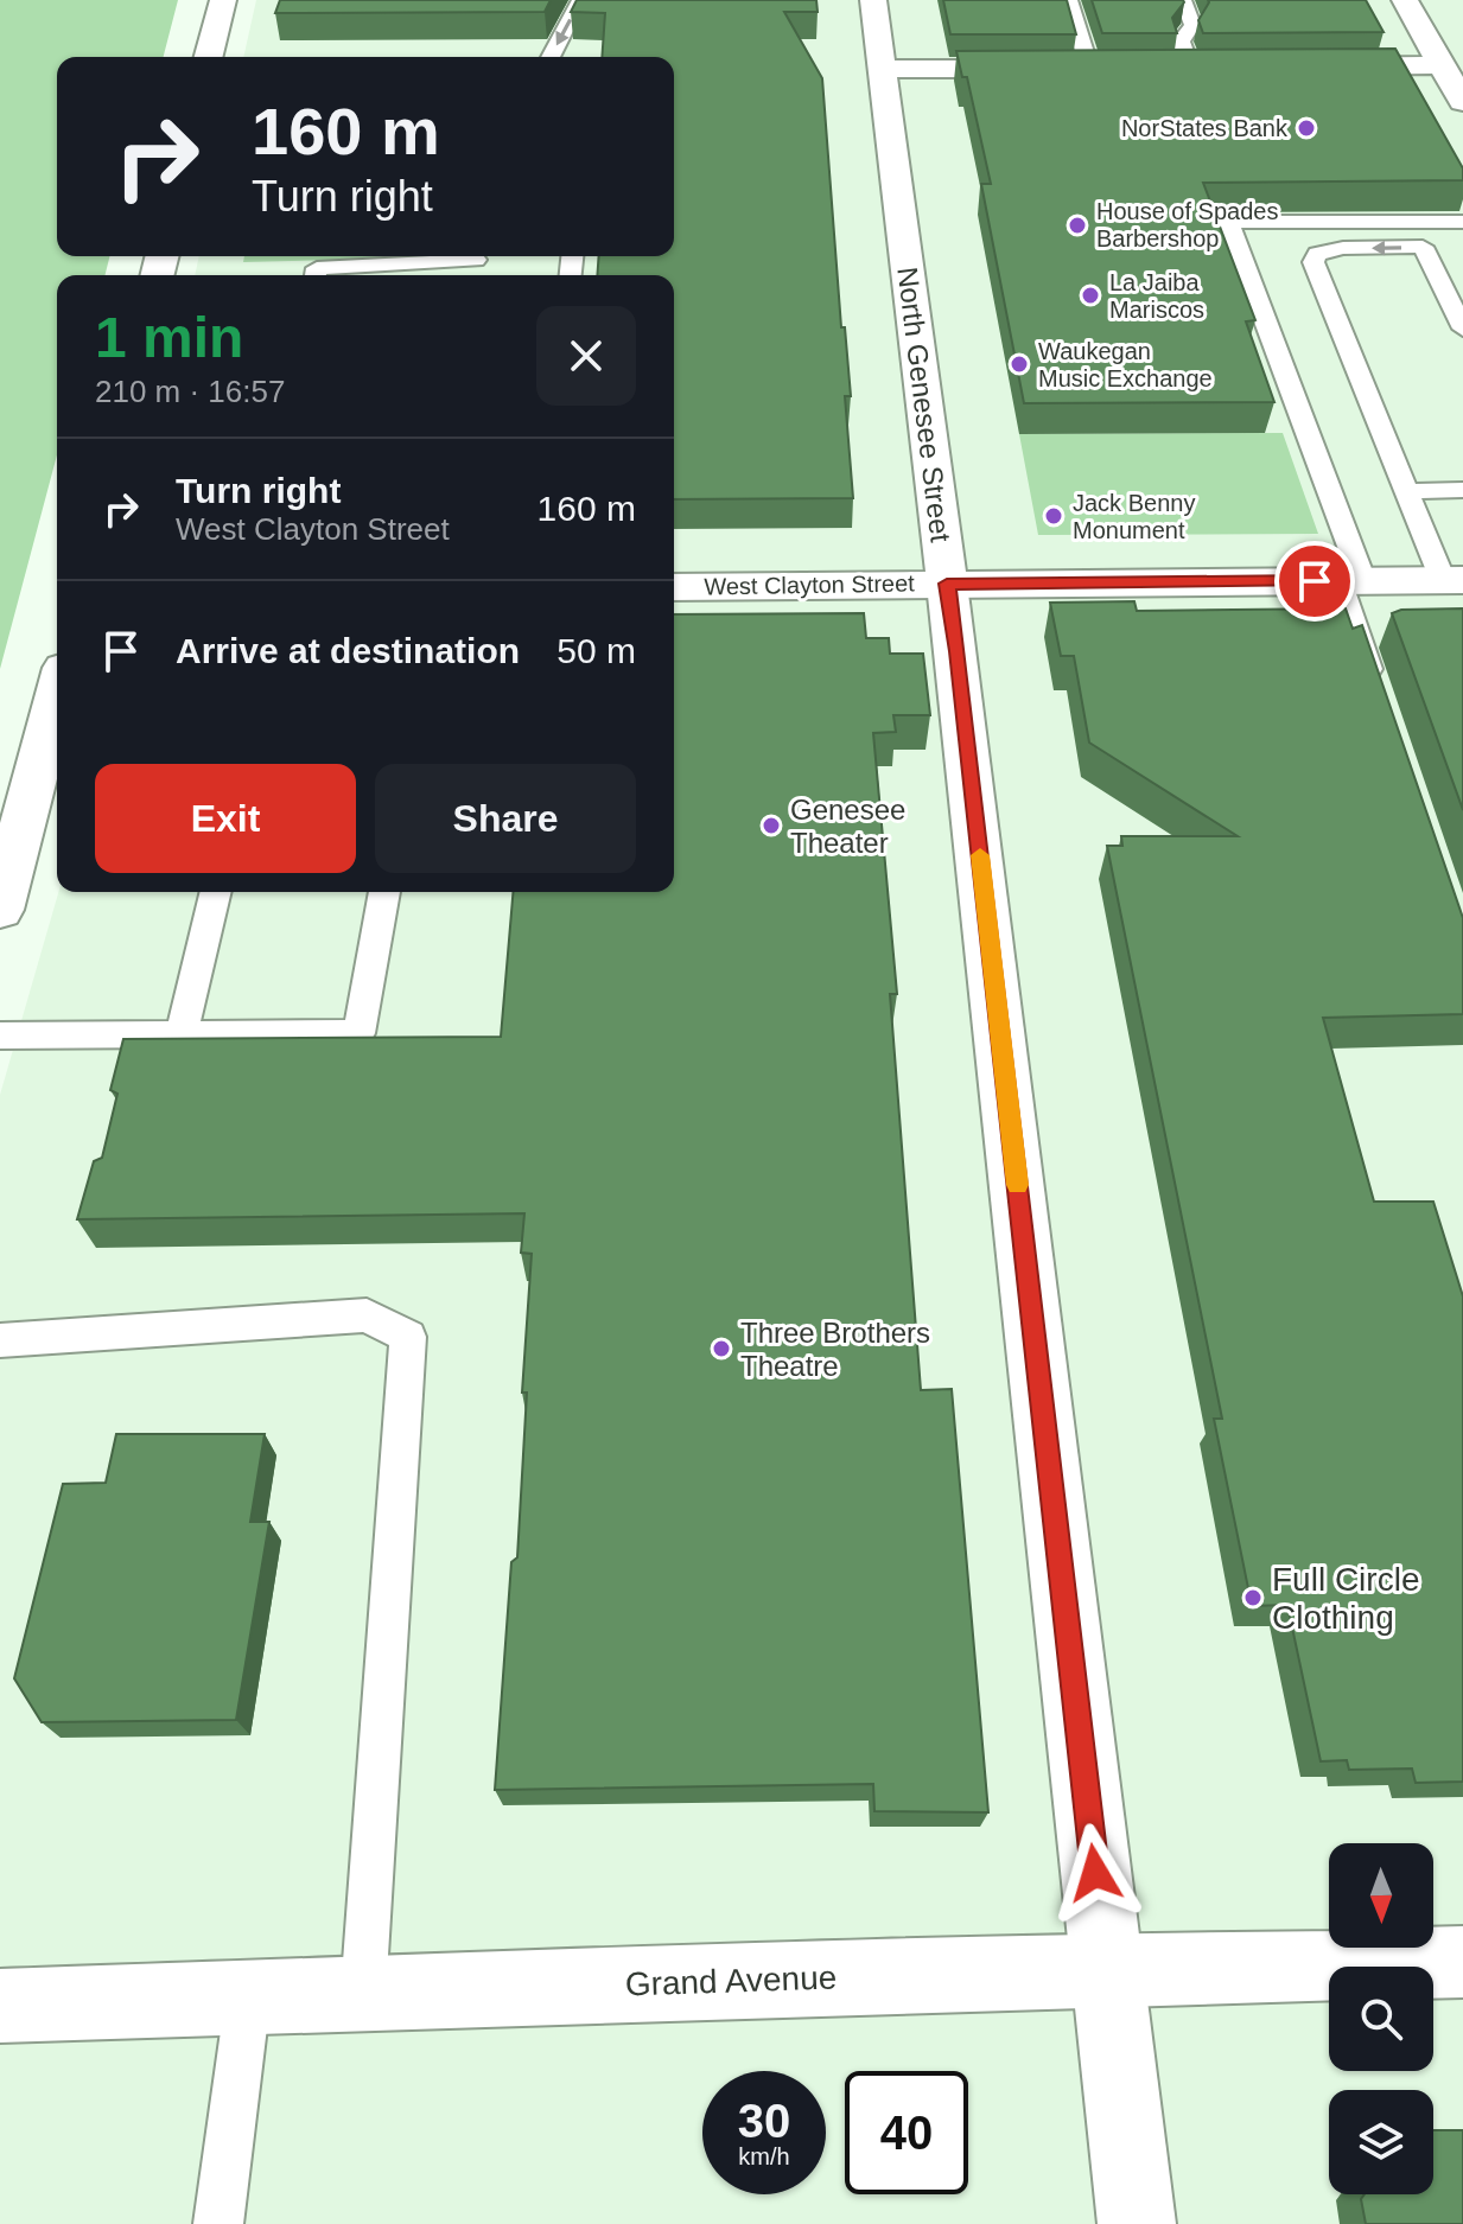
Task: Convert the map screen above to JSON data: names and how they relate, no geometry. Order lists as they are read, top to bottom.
{
  "streets": {
    "street": ["North Genesee Street", "West Clayton Street", "Grand Avenue"]
  },
  "crossings": [
    ["North Genesee Street", "West Clayton Street"],
    ["North Genesee Street", "Grand Avenue"]
  ],
  "places": [
    "NorStates Bank",
    "House of Spades Barbershop",
    "La Jaiba Mariscos",
    "Waukegan Music Exchange",
    "Jack Benny Monument",
    "Genesee Theater",
    "Three Brothers Theatre",
    "Full Circle Clothing"
  ],
  "north": "bottom",
  "page": {
    "turn": ["160 m", "Turn right"],
    "heading": ["1 min", "210 m · 16:57"],
    "list": [
      {
        "name": "Turn right",
        "note": "West Clayton Street",
        "value": "160 m"
      },
      {
        "name": "Arrive at destination",
        "value": "50 m"
      }
    ],
    "buttons": ["Exit", "Share"],
    "speed": "30 km/h",
    "limit": "40"
  }
}
